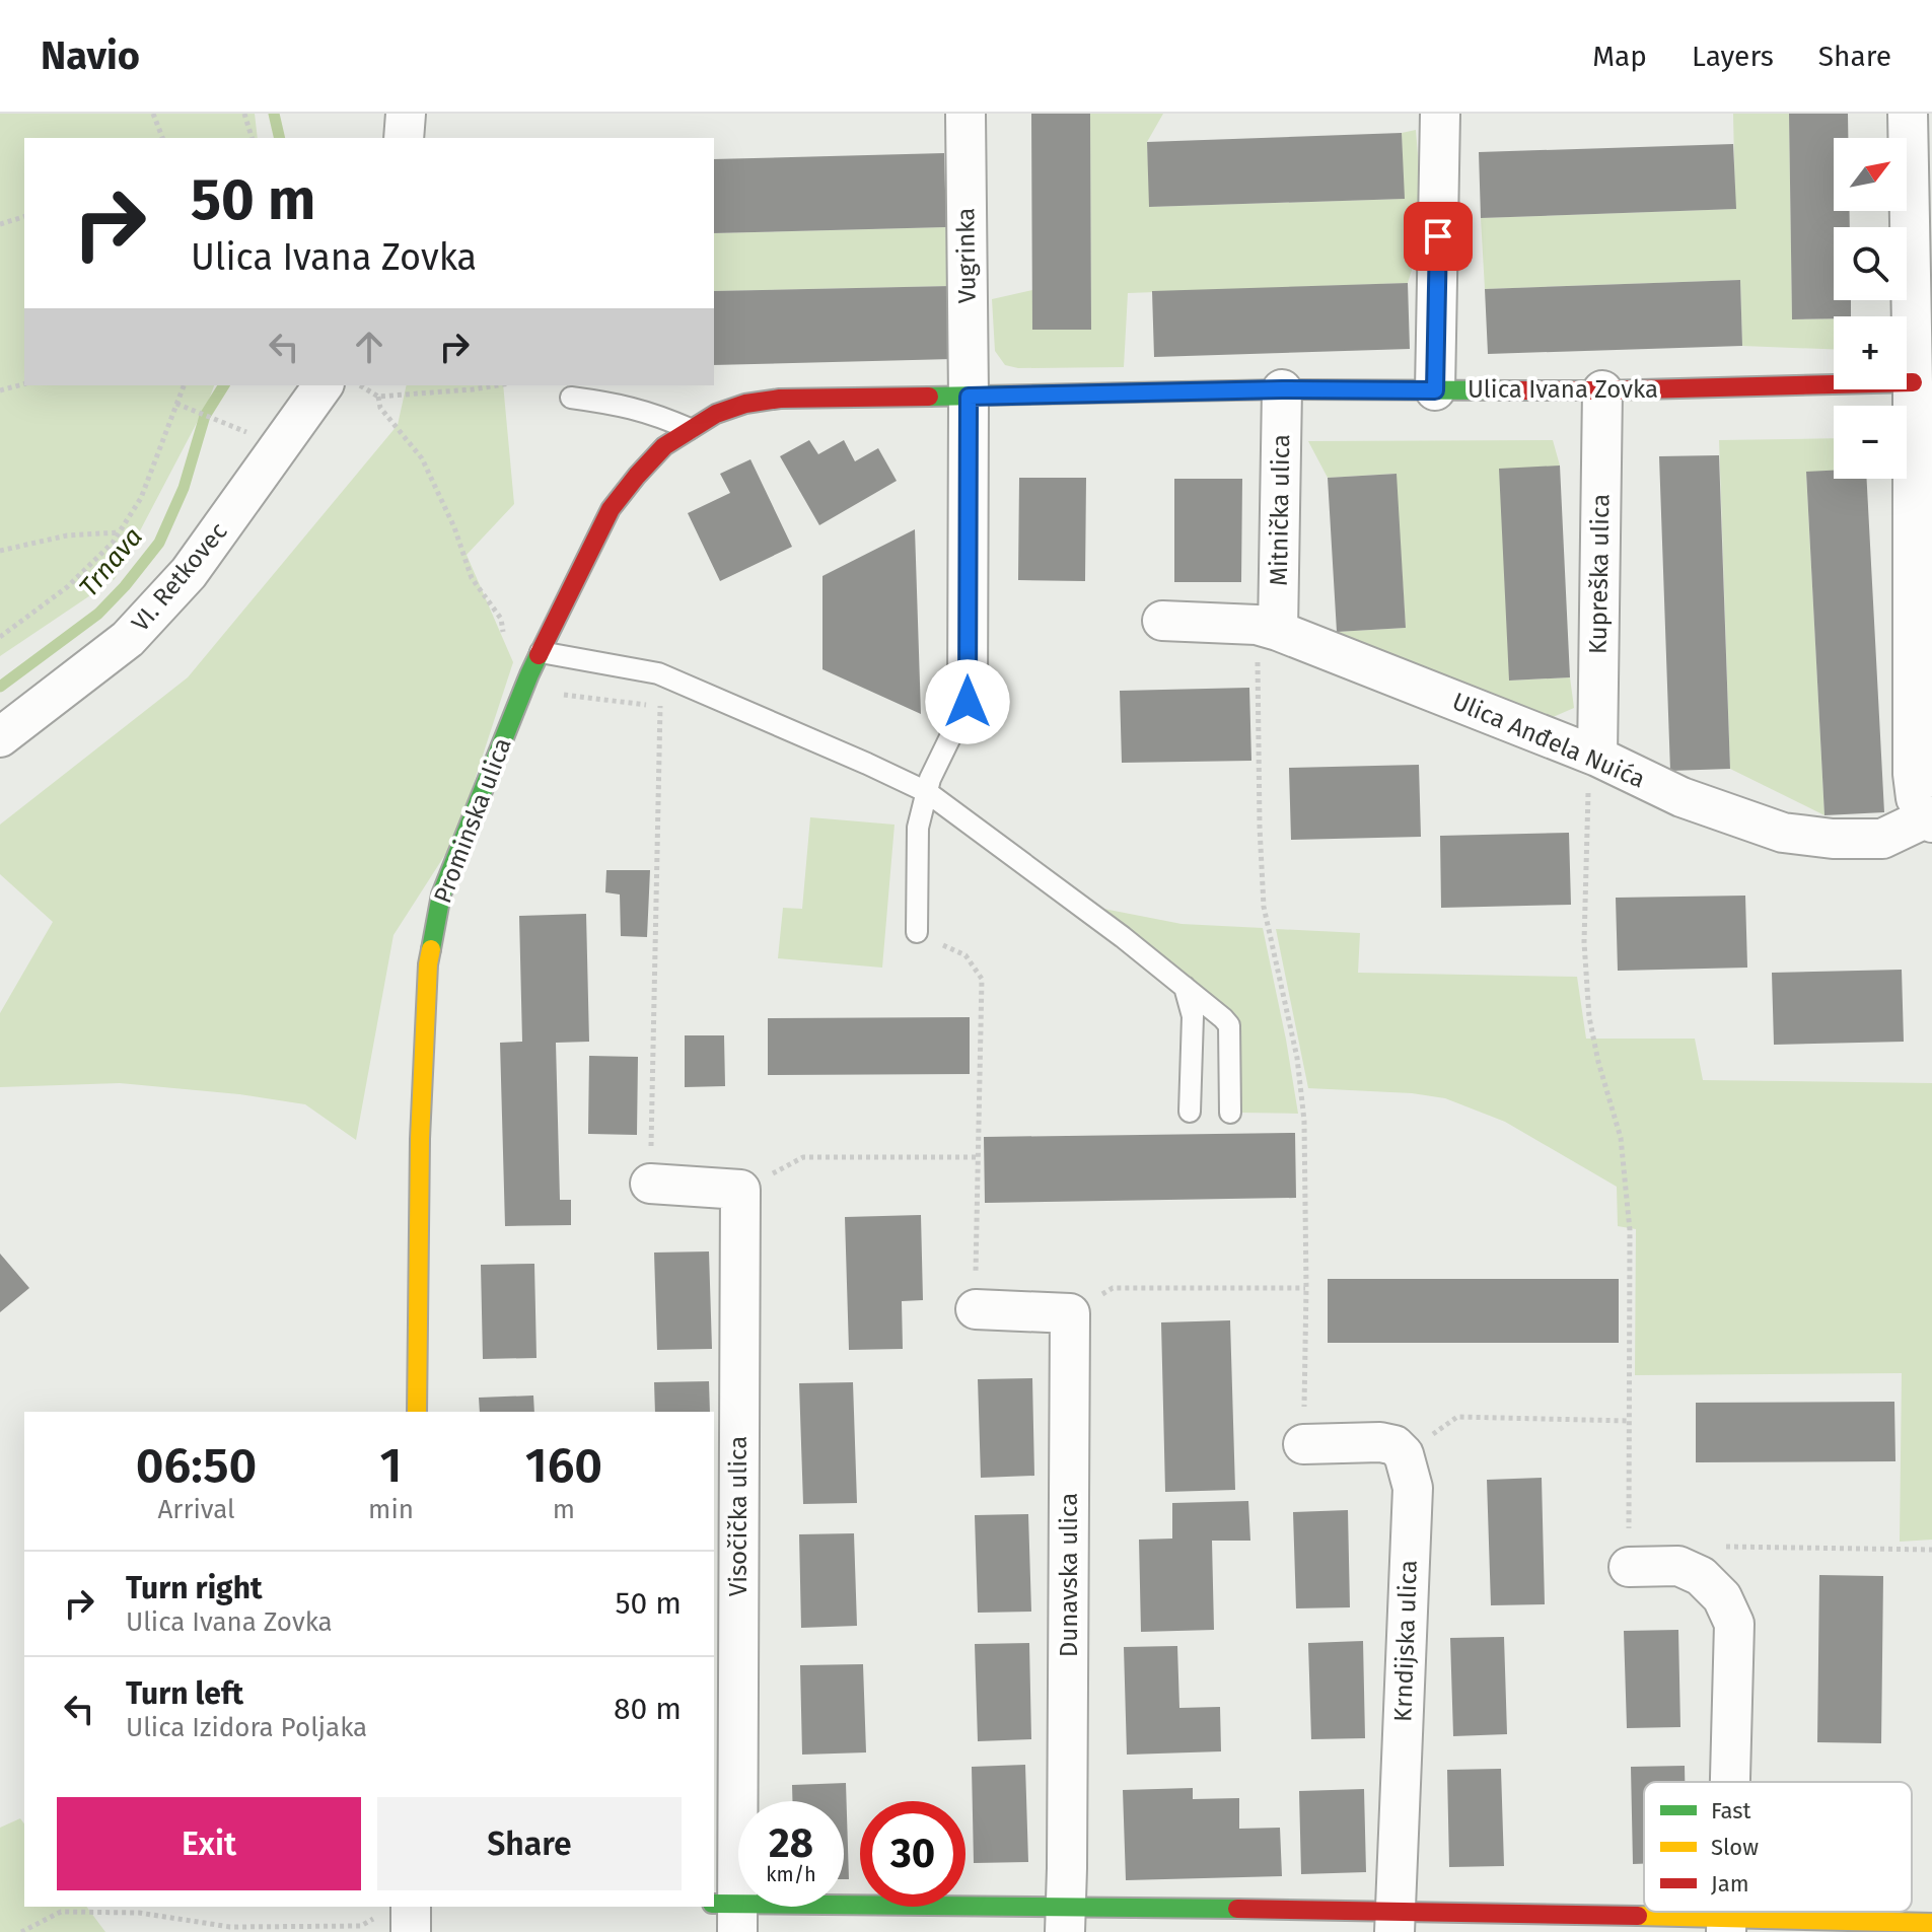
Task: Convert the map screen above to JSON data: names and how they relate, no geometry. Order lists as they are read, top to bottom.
{
  "streets": {
    "street": [
      "Vugrinka",
      "Ulica Ivana Zovka",
      "Mitnička ulica",
      "Kupreška ulica",
      "VI. Retkovec",
      "Ulica Anđela Nuića",
      "Prominska ulica",
      "Visočička ulica",
      "Dunavska ulica",
      "Krndijska ulica"
    ]
  },
  "crossings": [
    ["Vugrinka", "Ulica Ivana Zovka"],
    ["Ulica Ivana Zovka", "Mitnička ulica"],
    ["Ulica Ivana Zovka", "Kupreška ulica"],
    ["Ulica Ivana Zovka", "Prominska ulica"],
    ["Mitnička ulica", "Ulica Anđela Nuića"],
    ["Kupreška ulica", "Ulica Anđela Nuića"]
  ],
  "water": ["Trnava"],
  "legend": ["Fast", "Slow", "Jam"],
  "north": "top right",
  "page": {
    "header": "Navio",
    "nav": ["Map", "Layers", "Share"],
    "map_buttons": ["+", "−"],
    "turn": ["50 m", "Ulica Ivana Zovka"],
    "eta": [
      "06:50",
      "Arrival",
      "1",
      "min",
      "160",
      "m"
    ],
    "list": [
      {
        "name": "Turn right",
        "note": "Ulica Ivana Zovka",
        "value": "50 m"
      },
      {
        "name": "Turn left",
        "note": "Ulica Izidora Poljaka",
        "value": "80 m"
      }
    ],
    "buttons": ["Exit", "Share"],
    "speed": "28 km/h",
    "limit": "30"
  }
}
